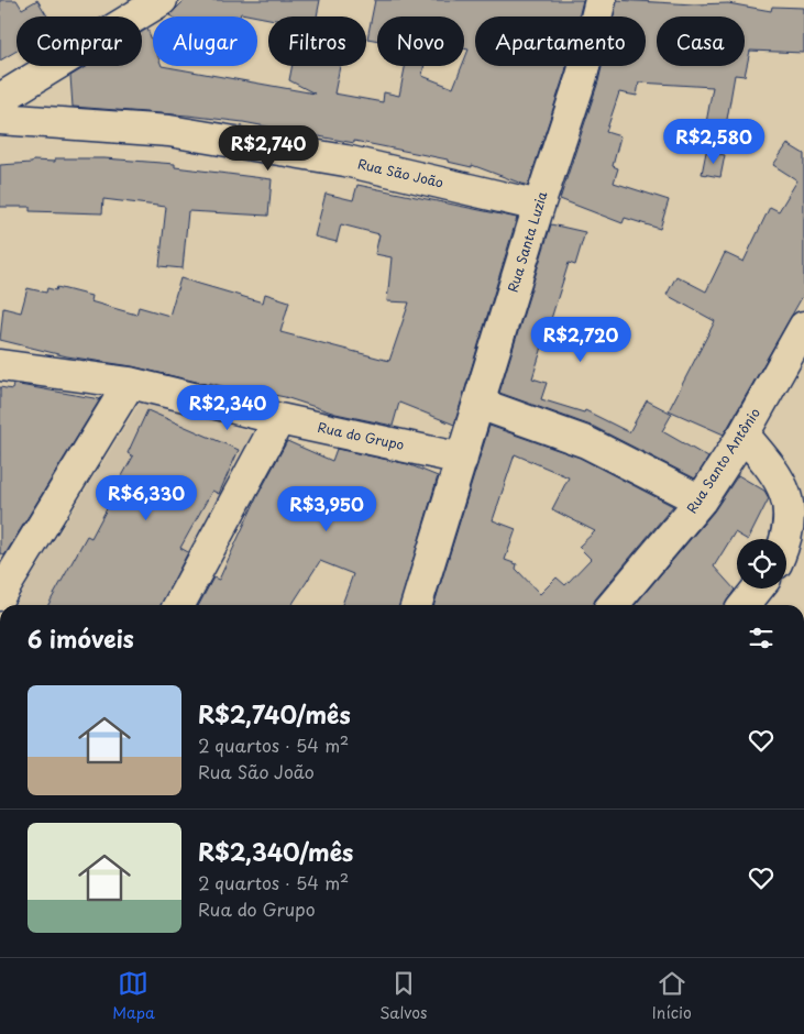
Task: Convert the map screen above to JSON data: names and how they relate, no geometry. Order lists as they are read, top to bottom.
{
  "streets": {
    "street": [
      "Rua São João",
      "Rua Santa Luzia",
      "Rua do Grupo",
      "Rua Santo Antônio"
    ]
  },
  "crossings": [
    ["Rua São João", "Rua Santa Luzia"],
    ["Rua Santa Luzia", "Rua do Grupo"]
  ],
  "page": {
    "chip": [
      "Comprar",
      "Alugar",
      "Filtros",
      "Novo",
      "Apartamento",
      "Casa"
    ],
    "price": [
      "R$2,580",
      "R$2,740",
      "R$2,720",
      "R$2,340",
      "R$6,330",
      "R$3,950"
    ],
    "heading": "6 imóveis",
    "list": [
      {
        "name": "R$2,740/mês",
        "note": "2 quartos · 54 m² · Rua São João"
      },
      {
        "name": "R$2,340/mês",
        "note": "2 quartos · 54 m² · Rua do Grupo"
      }
    ],
    "tabs": ["Mapa", "Salvos", "Início"]
  }
}
